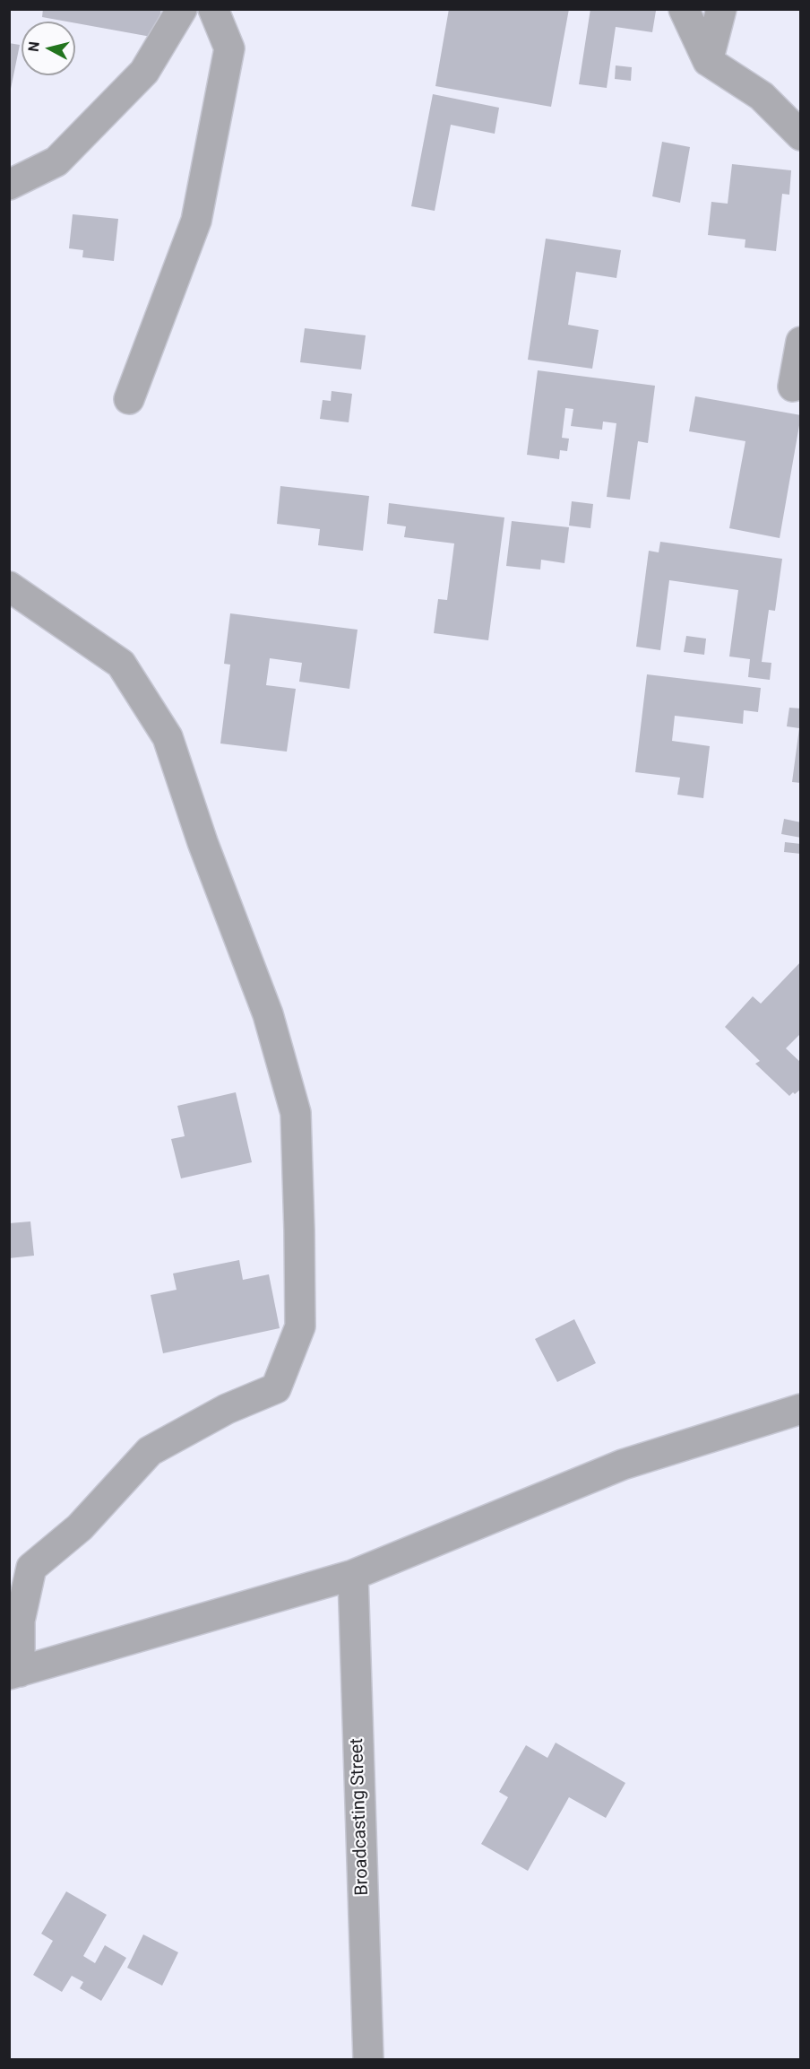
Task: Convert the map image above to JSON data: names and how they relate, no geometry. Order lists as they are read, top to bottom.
{
  "streets": {
    "street": ["Broadcasting Street"]
  },
  "north": "left"
}
